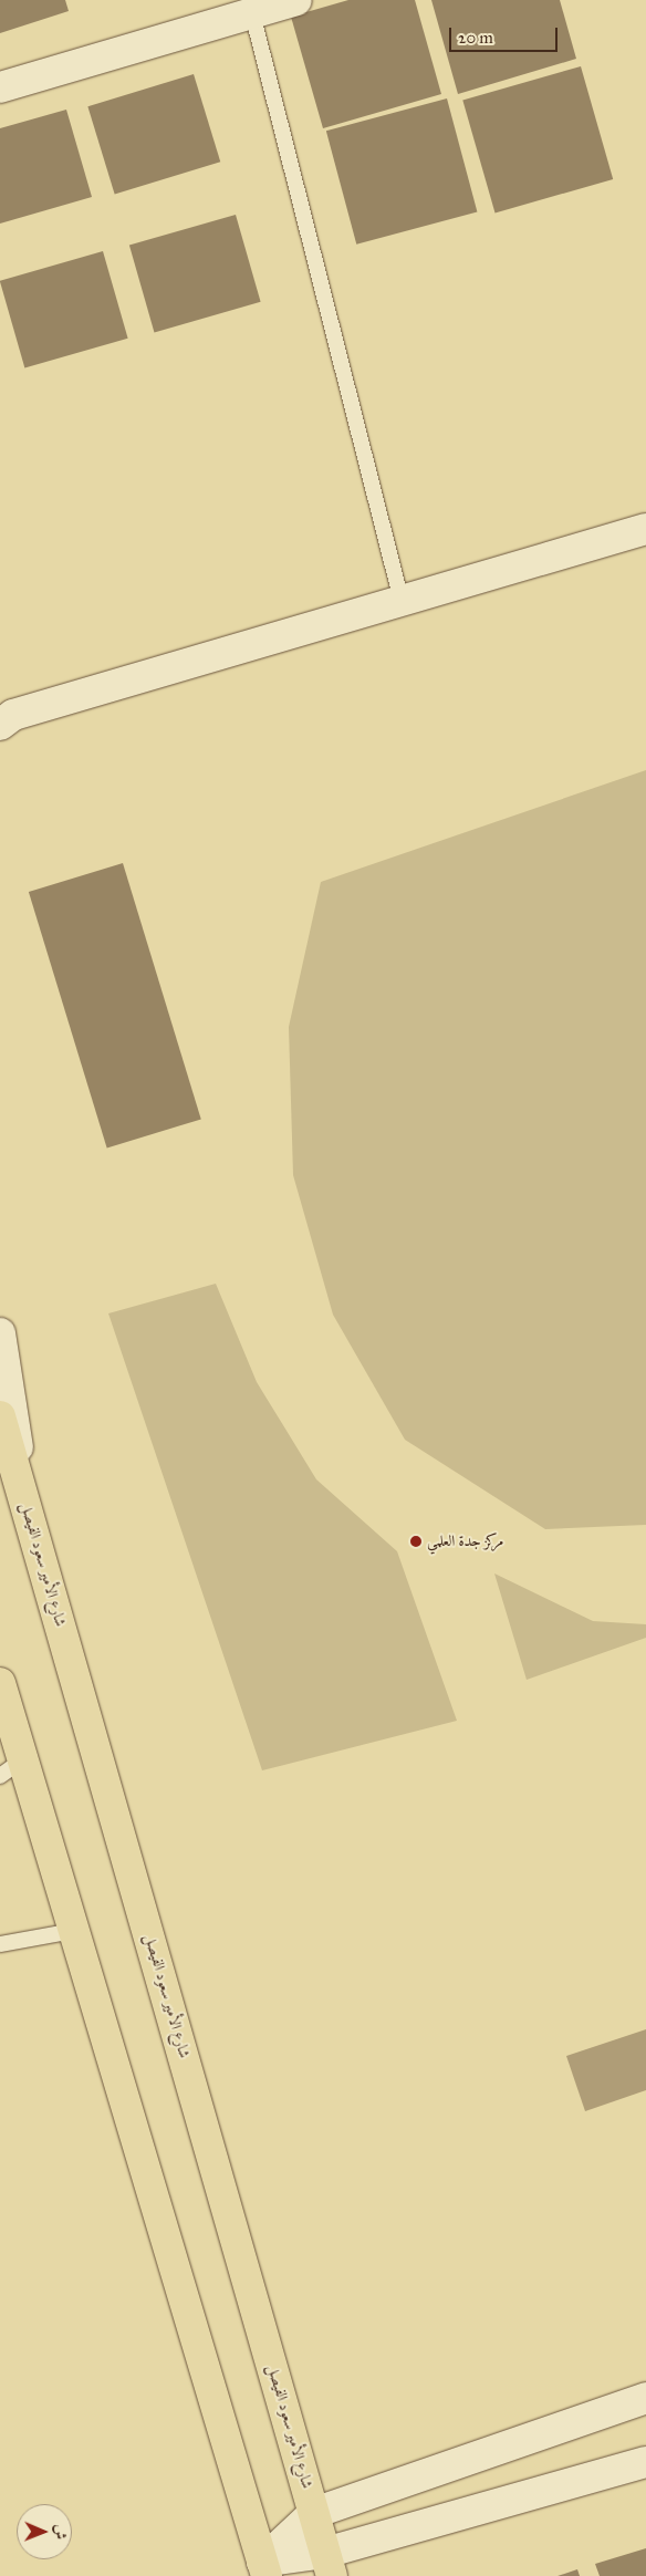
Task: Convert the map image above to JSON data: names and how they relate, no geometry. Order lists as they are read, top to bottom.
{
  "streets": {
    "main road": ["شارع الأمير سعود الفيصل"]
  },
  "places": ["مركز جدة العلمي"],
  "scale_bar": "20 m",
  "north": "right"
}
